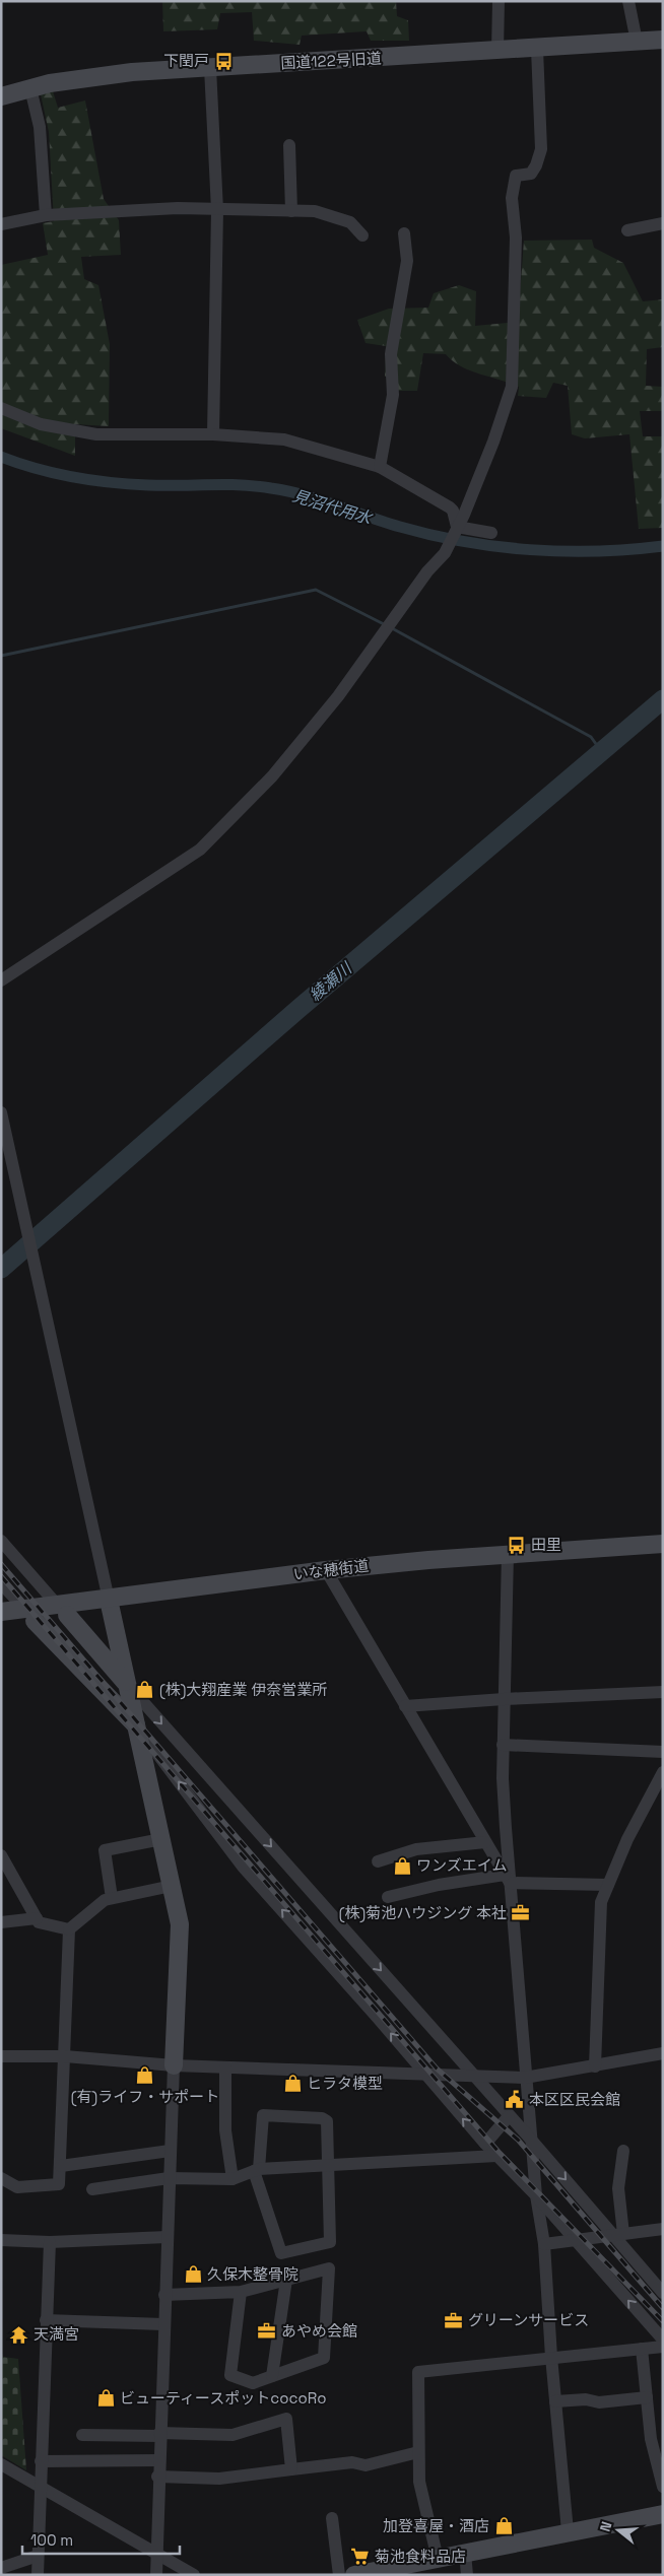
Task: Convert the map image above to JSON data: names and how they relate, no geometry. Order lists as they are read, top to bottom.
{
  "streets": {
    "street": ["国道122号旧道", "いな穂街道"]
  },
  "water": ["見沼代用水", "綾瀬川"],
  "places": {
    "bus stop": ["下閏戸", "田里"],
    "shop": [
      "(株)大翔産業 伊奈営業所",
      "ワンズエイム",
      "(有)ライフ・サポート",
      "ヒラタ模型",
      "久保木整骨院",
      "ビューティースポットcocoRo",
      "加登喜屋・酒店"
    ],
    "office": ["(株)菊池ハウジング 本社", "グリーンサービス", "あやめ会館"],
    "public building": ["本区区民会館"],
    "temple": ["天満宮"],
    "supermarket": ["菊池食料品店"]
  },
  "scale_bar": "100 m",
  "north": "left"
}
